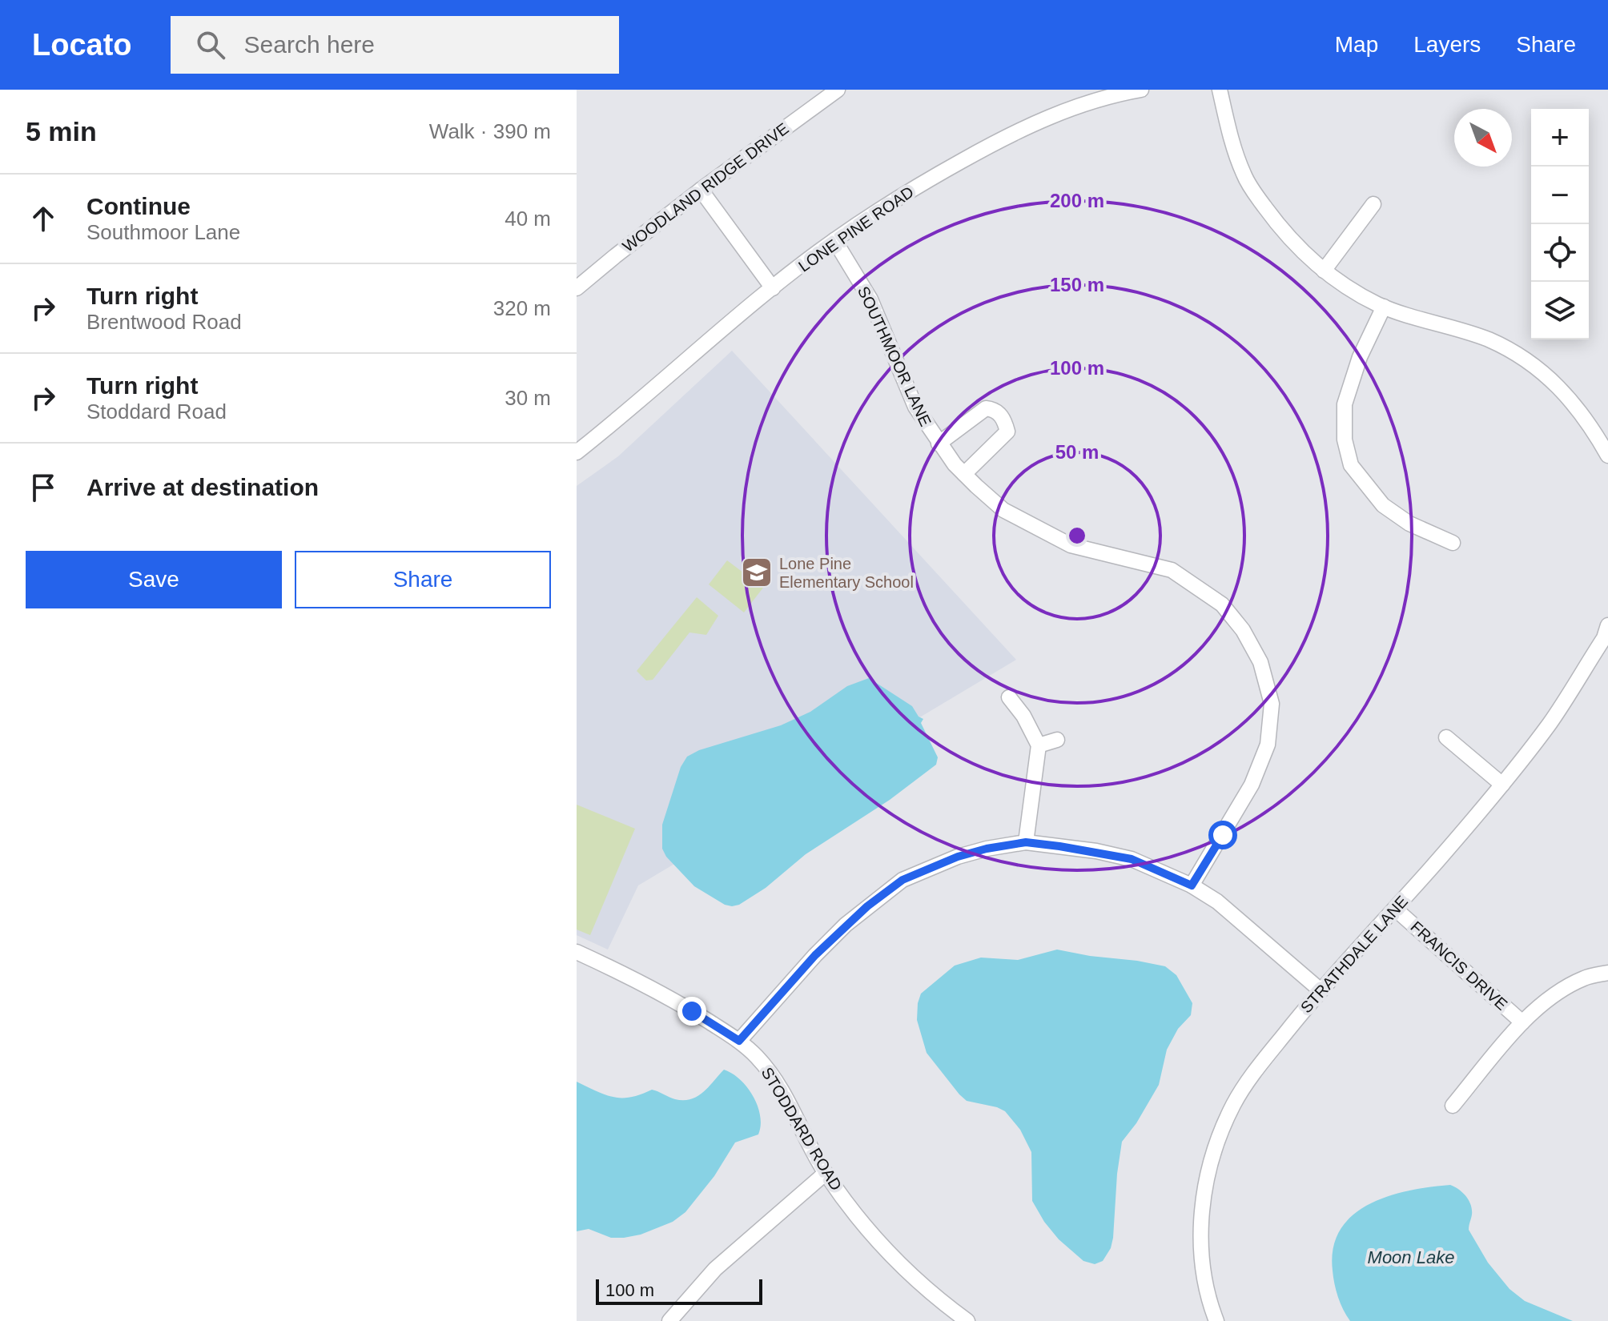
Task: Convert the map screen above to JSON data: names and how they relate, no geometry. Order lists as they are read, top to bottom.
{
  "streets": {
    "street": [
      "WOODLAND RIDGE DRIVE",
      "LONE PINE ROAD",
      "SOUTHMOOR LANE",
      "STRATHDALE LANE",
      "FRANCIS DRIVE",
      "STODDARD ROAD"
    ]
  },
  "crossings": [
    ["LONE PINE ROAD", "SOUTHMOOR LANE"],
    ["STRATHDALE LANE", "FRANCIS DRIVE"]
  ],
  "water": ["Moon Lake"],
  "places": {
    "school or university": ["Lone Pine Elementary School"]
  },
  "scale_bar": "100 m",
  "north": "bottom right",
  "page": {
    "header": "Locato",
    "search": "Search here",
    "nav": ["Map", "Layers", "Share"],
    "heading": ["5 min", "Walk · 390 m"],
    "map_buttons": ["+", "−"],
    "list": [
      ["Continue", "Southmoor Lane", "40 m"],
      ["Turn right", "Brentwood Road", "320 m"],
      ["Turn right", "Stoddard Road", "30 m"],
      "Arrive at destination"
    ],
    "buttons": ["Save", "Share"],
    "scale": "100 m"
  },
  "rings": [
    "200 m",
    "150 m",
    "100 m",
    "50 m"
  ]
}
